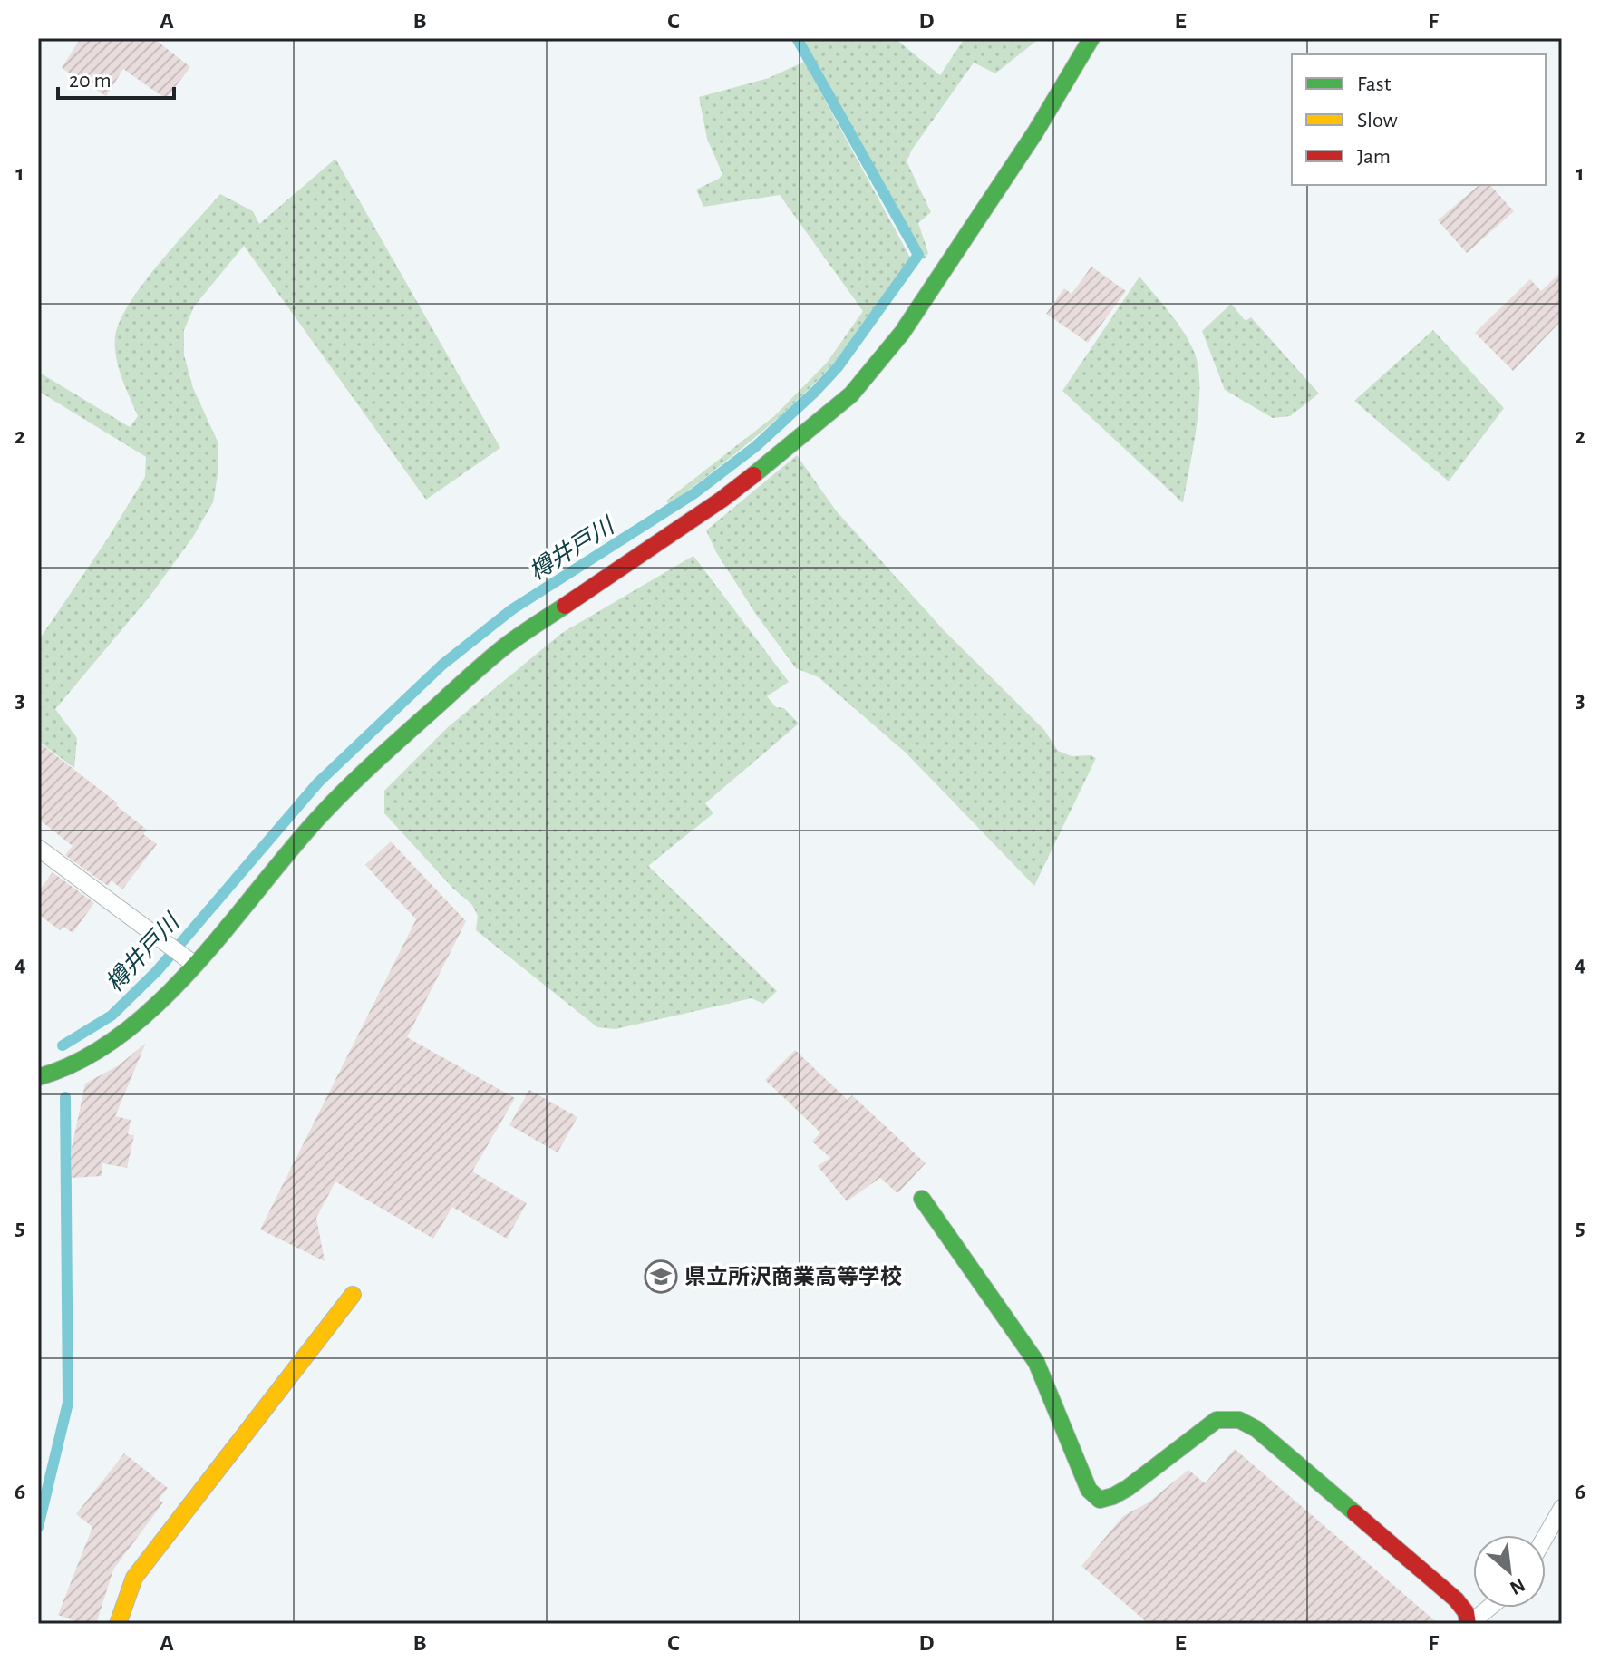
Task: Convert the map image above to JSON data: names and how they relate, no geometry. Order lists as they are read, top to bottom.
{
  "water": ["樽井戸川"],
  "places": {
    "school or university": ["県立所沢商業高等学校"]
  },
  "legend": ["Fast", "Slow", "Jam"],
  "scale_bar": "20 m",
  "north": "bottom right",
  "grid": {
    "columns": [
      "A",
      "B",
      "C",
      "D",
      "E",
      "F"
    ],
    "rows": [
      "1",
      "2",
      "3",
      "4",
      "5",
      "6"
    ]
  }
}
